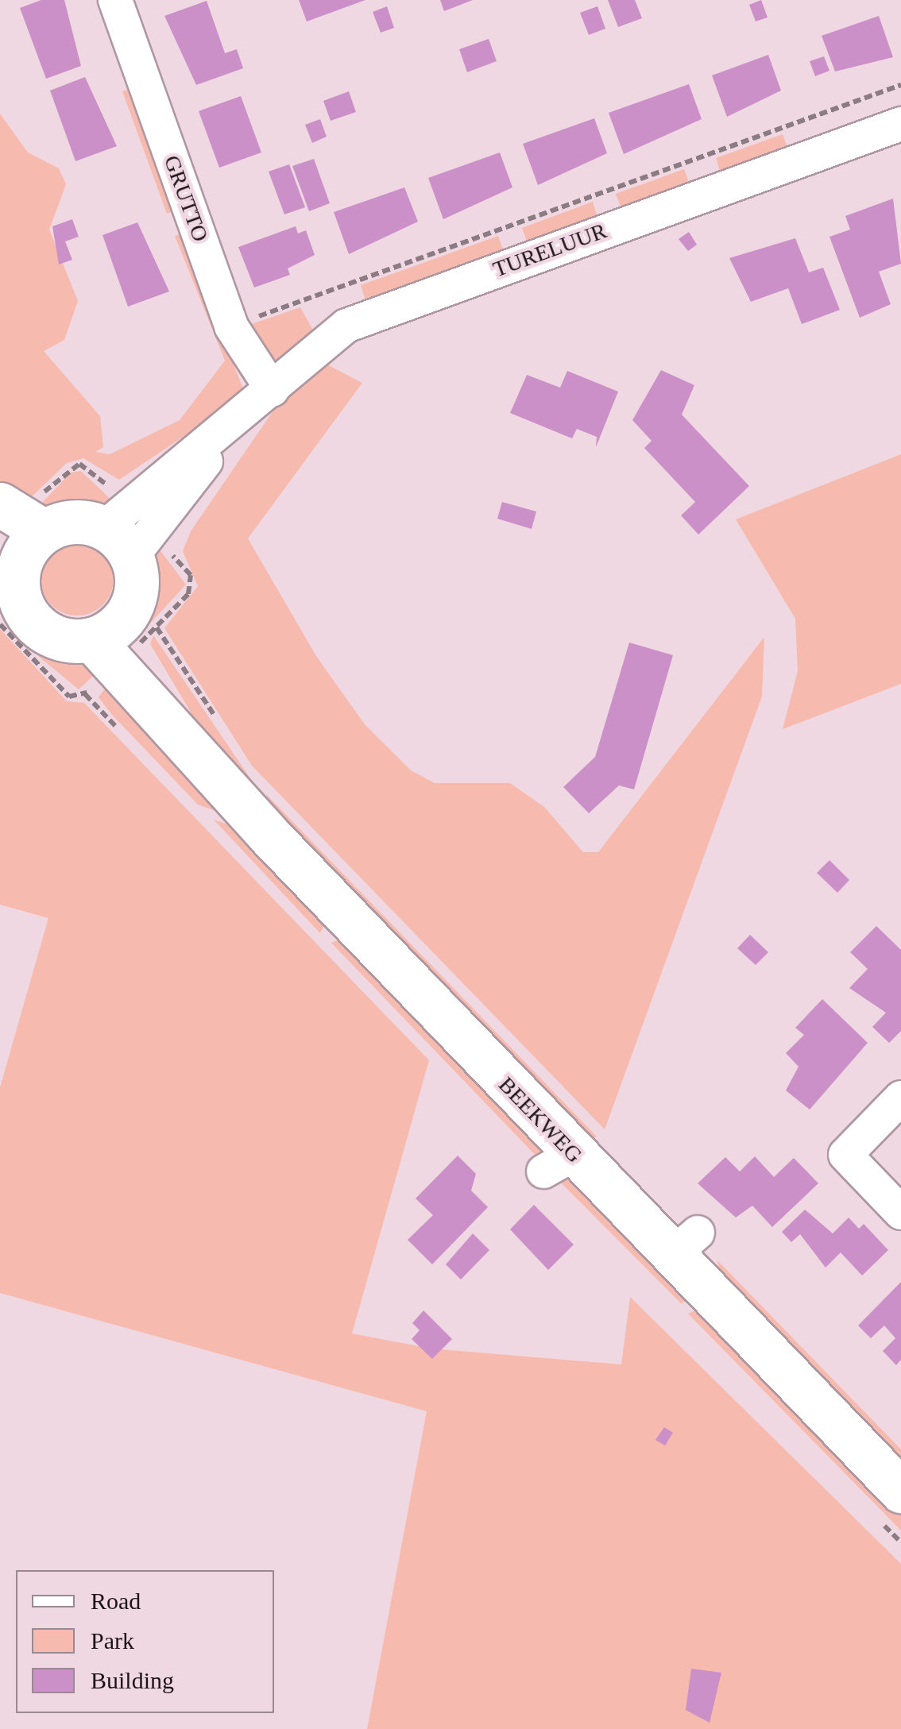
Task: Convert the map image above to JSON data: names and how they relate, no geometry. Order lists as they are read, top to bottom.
{
  "streets": {
    "main road": ["BEEKWEG"],
    "street": ["GRUTTO", "TURELUUR"]
  },
  "crossings": [
    ["GRUTTO", "TURELUUR"],
    ["TURELUUR", "BEEKWEG"]
  ],
  "legend": ["Road", "Park", "Building"]
}
